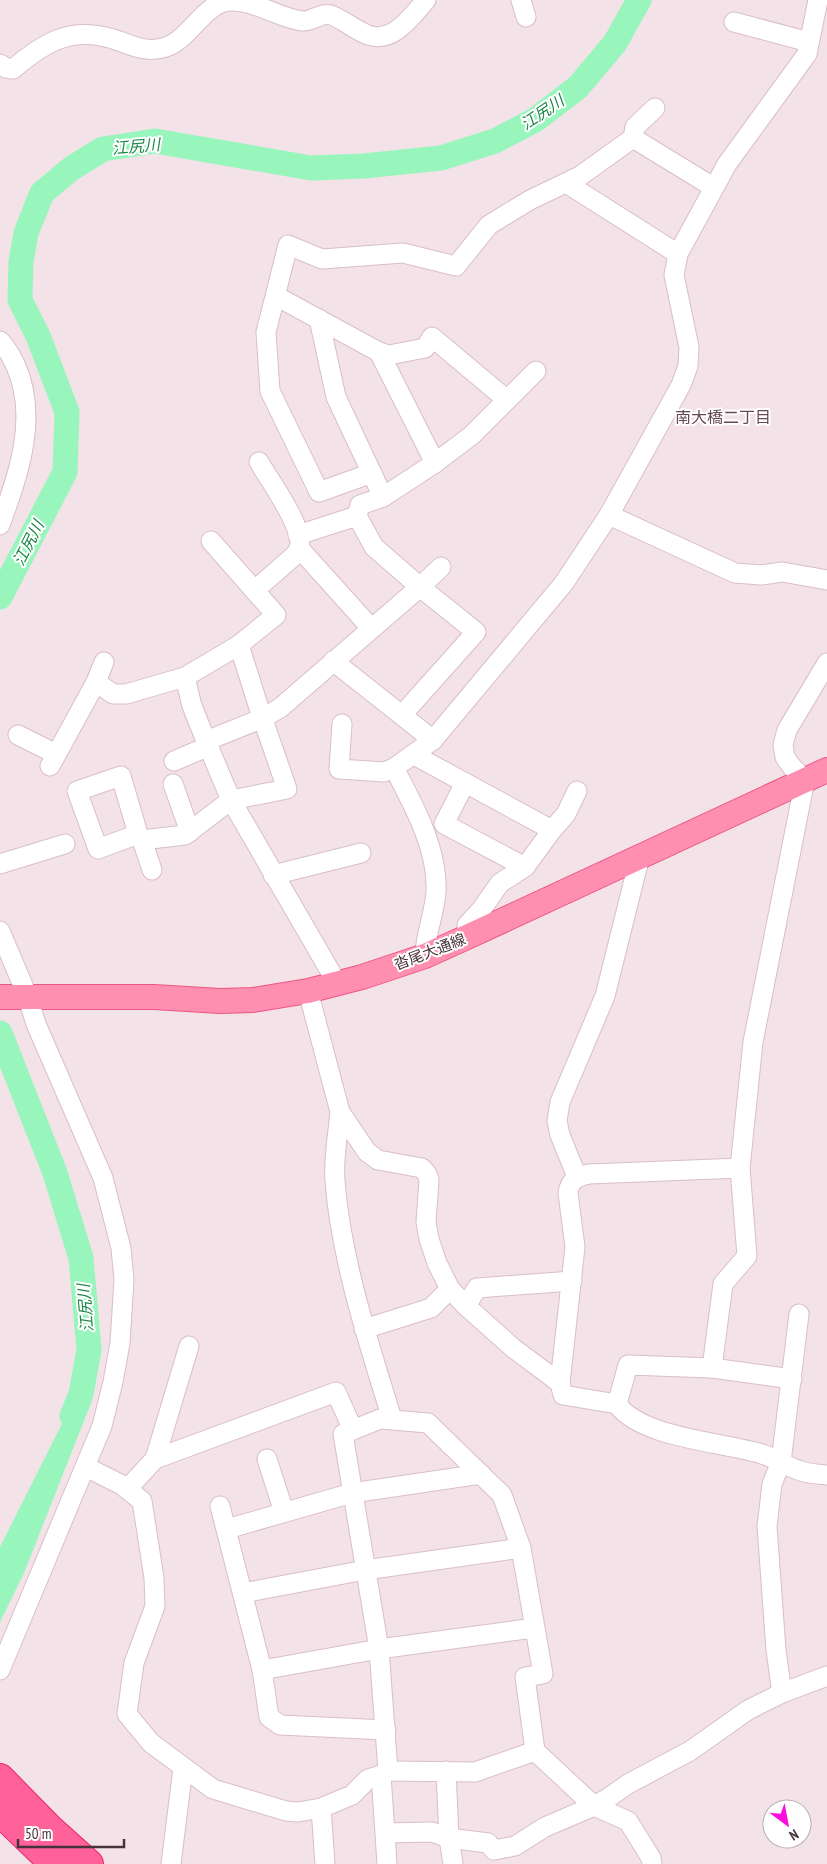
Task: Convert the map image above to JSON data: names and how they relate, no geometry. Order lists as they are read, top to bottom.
{
  "streets": {
    "main road": ["沓尾大通線"]
  },
  "districts": ["南大橋二丁目"],
  "water": ["江尻川"],
  "scale_bar": "50 m",
  "north": "bottom right"
}
